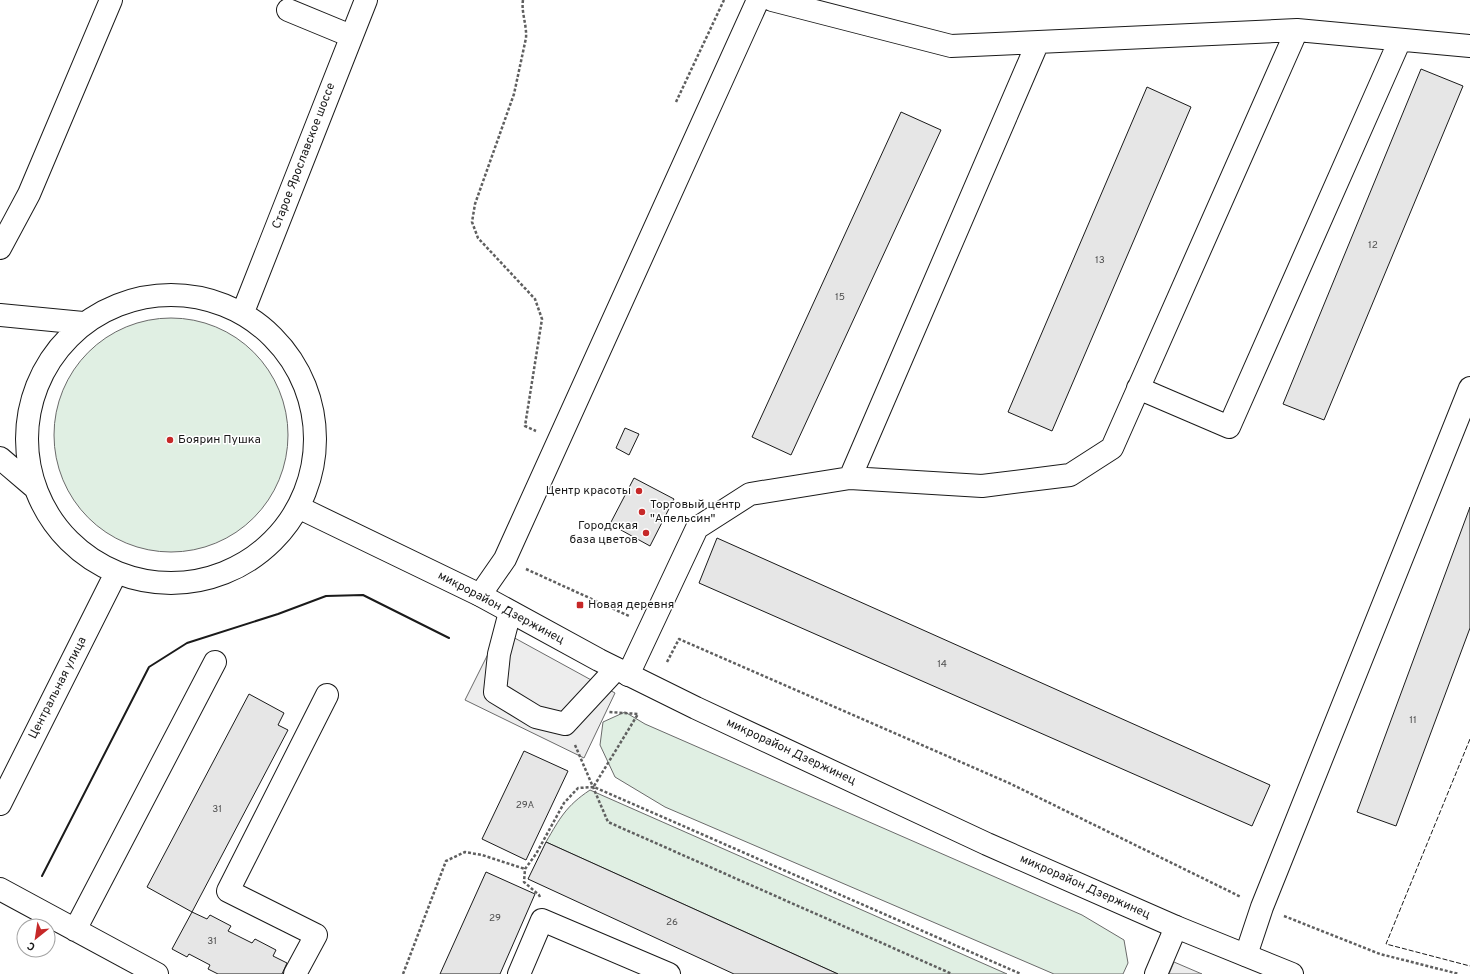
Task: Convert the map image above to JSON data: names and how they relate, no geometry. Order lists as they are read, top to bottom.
{
  "streets": {
    "main road": ["Старое Ярославское шоссе", "микрорайон Дзержинец", "Центральная улица"]
  },
  "places": {
    "other": [
      "Боярин Пушка",
      "Центр красоты",
      "Торговый центр \"Апельсин\"",
      "Городская база цветов"
    ],
    "transit": ["Новая деревня"]
  },
  "house_numbers": [
    "12",
    "13",
    "15",
    "14",
    "11",
    "29А",
    "31",
    "29",
    "26",
    "31"
  ],
  "north": "bottom left"
}
